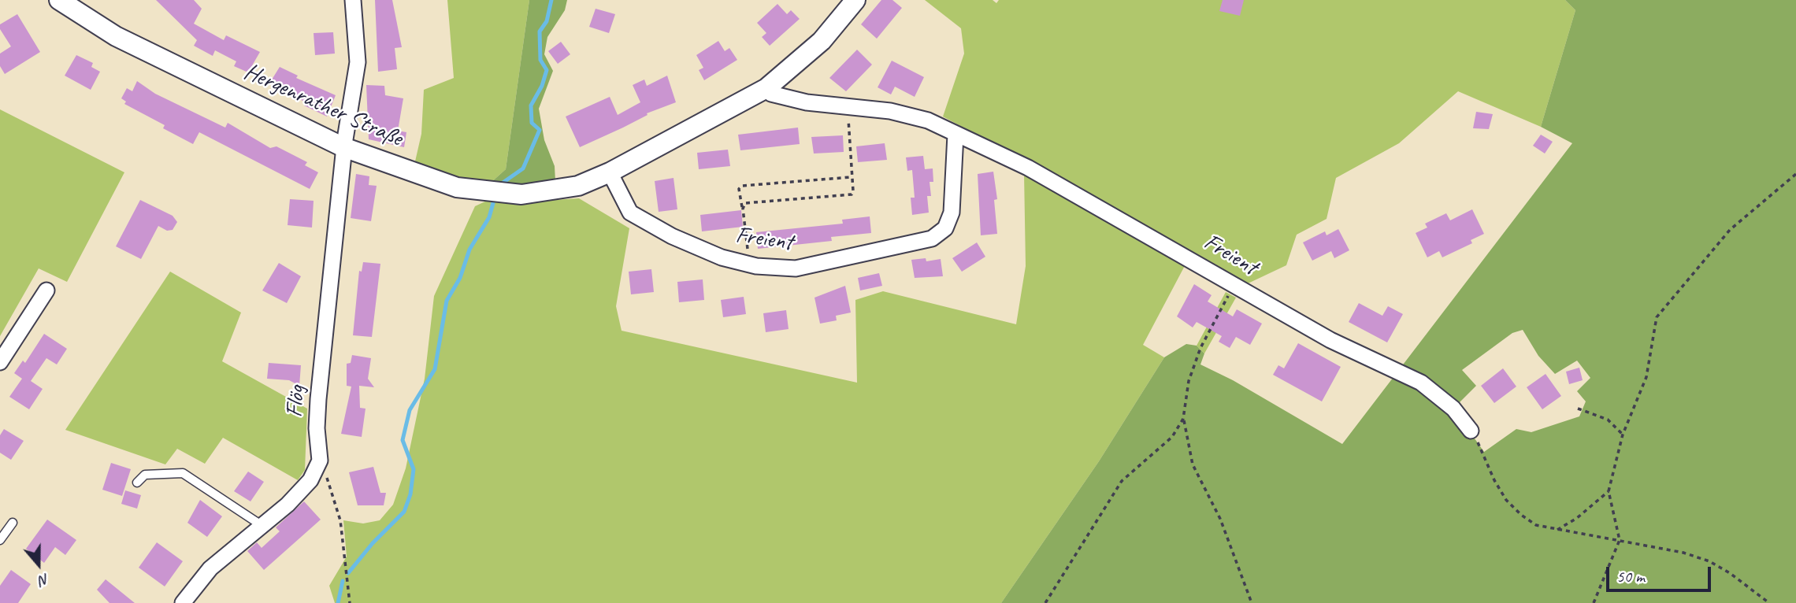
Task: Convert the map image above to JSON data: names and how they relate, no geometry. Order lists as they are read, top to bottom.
{
  "streets": {
    "street": ["Hergenrather Straße", "Freient", "Flög"]
  },
  "crossings": [
    ["Hergenrather Straße", "Freient"],
    ["Hergenrather Straße", "Flög"]
  ],
  "scale_bar": "50 m",
  "north": "bottom"
}
